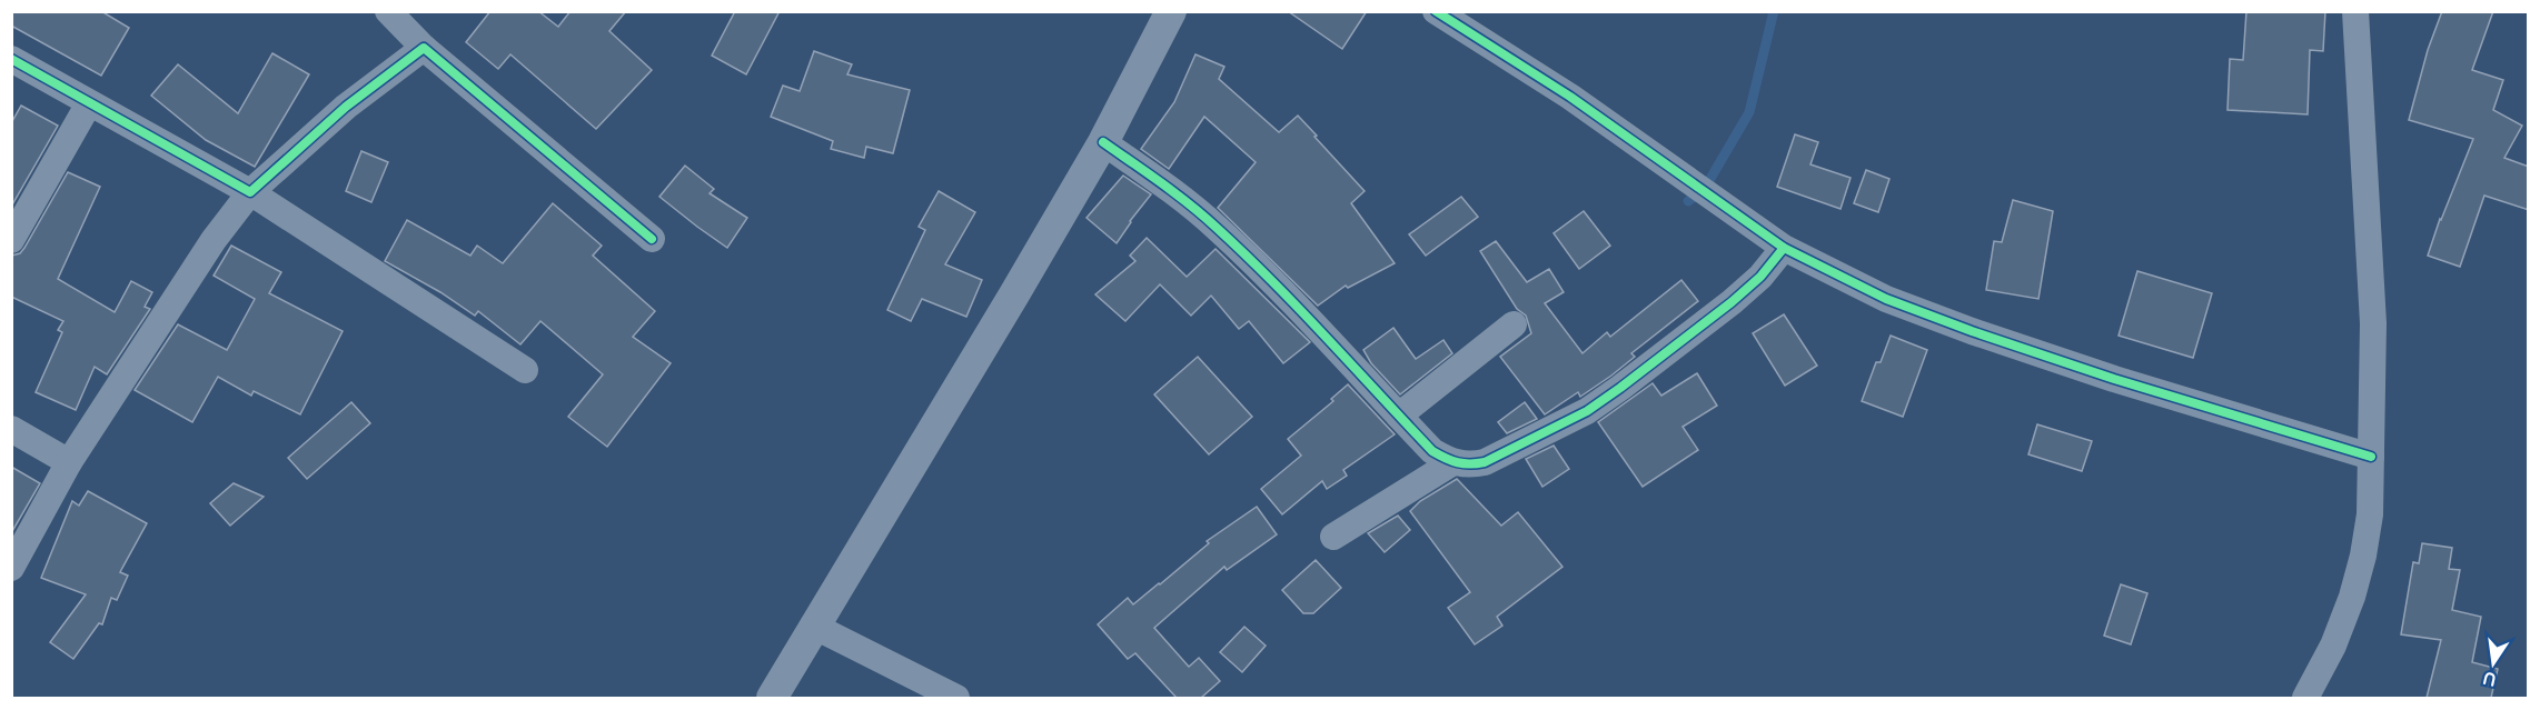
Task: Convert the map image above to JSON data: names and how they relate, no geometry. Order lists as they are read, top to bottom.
{
  "north": "bottom"
}
